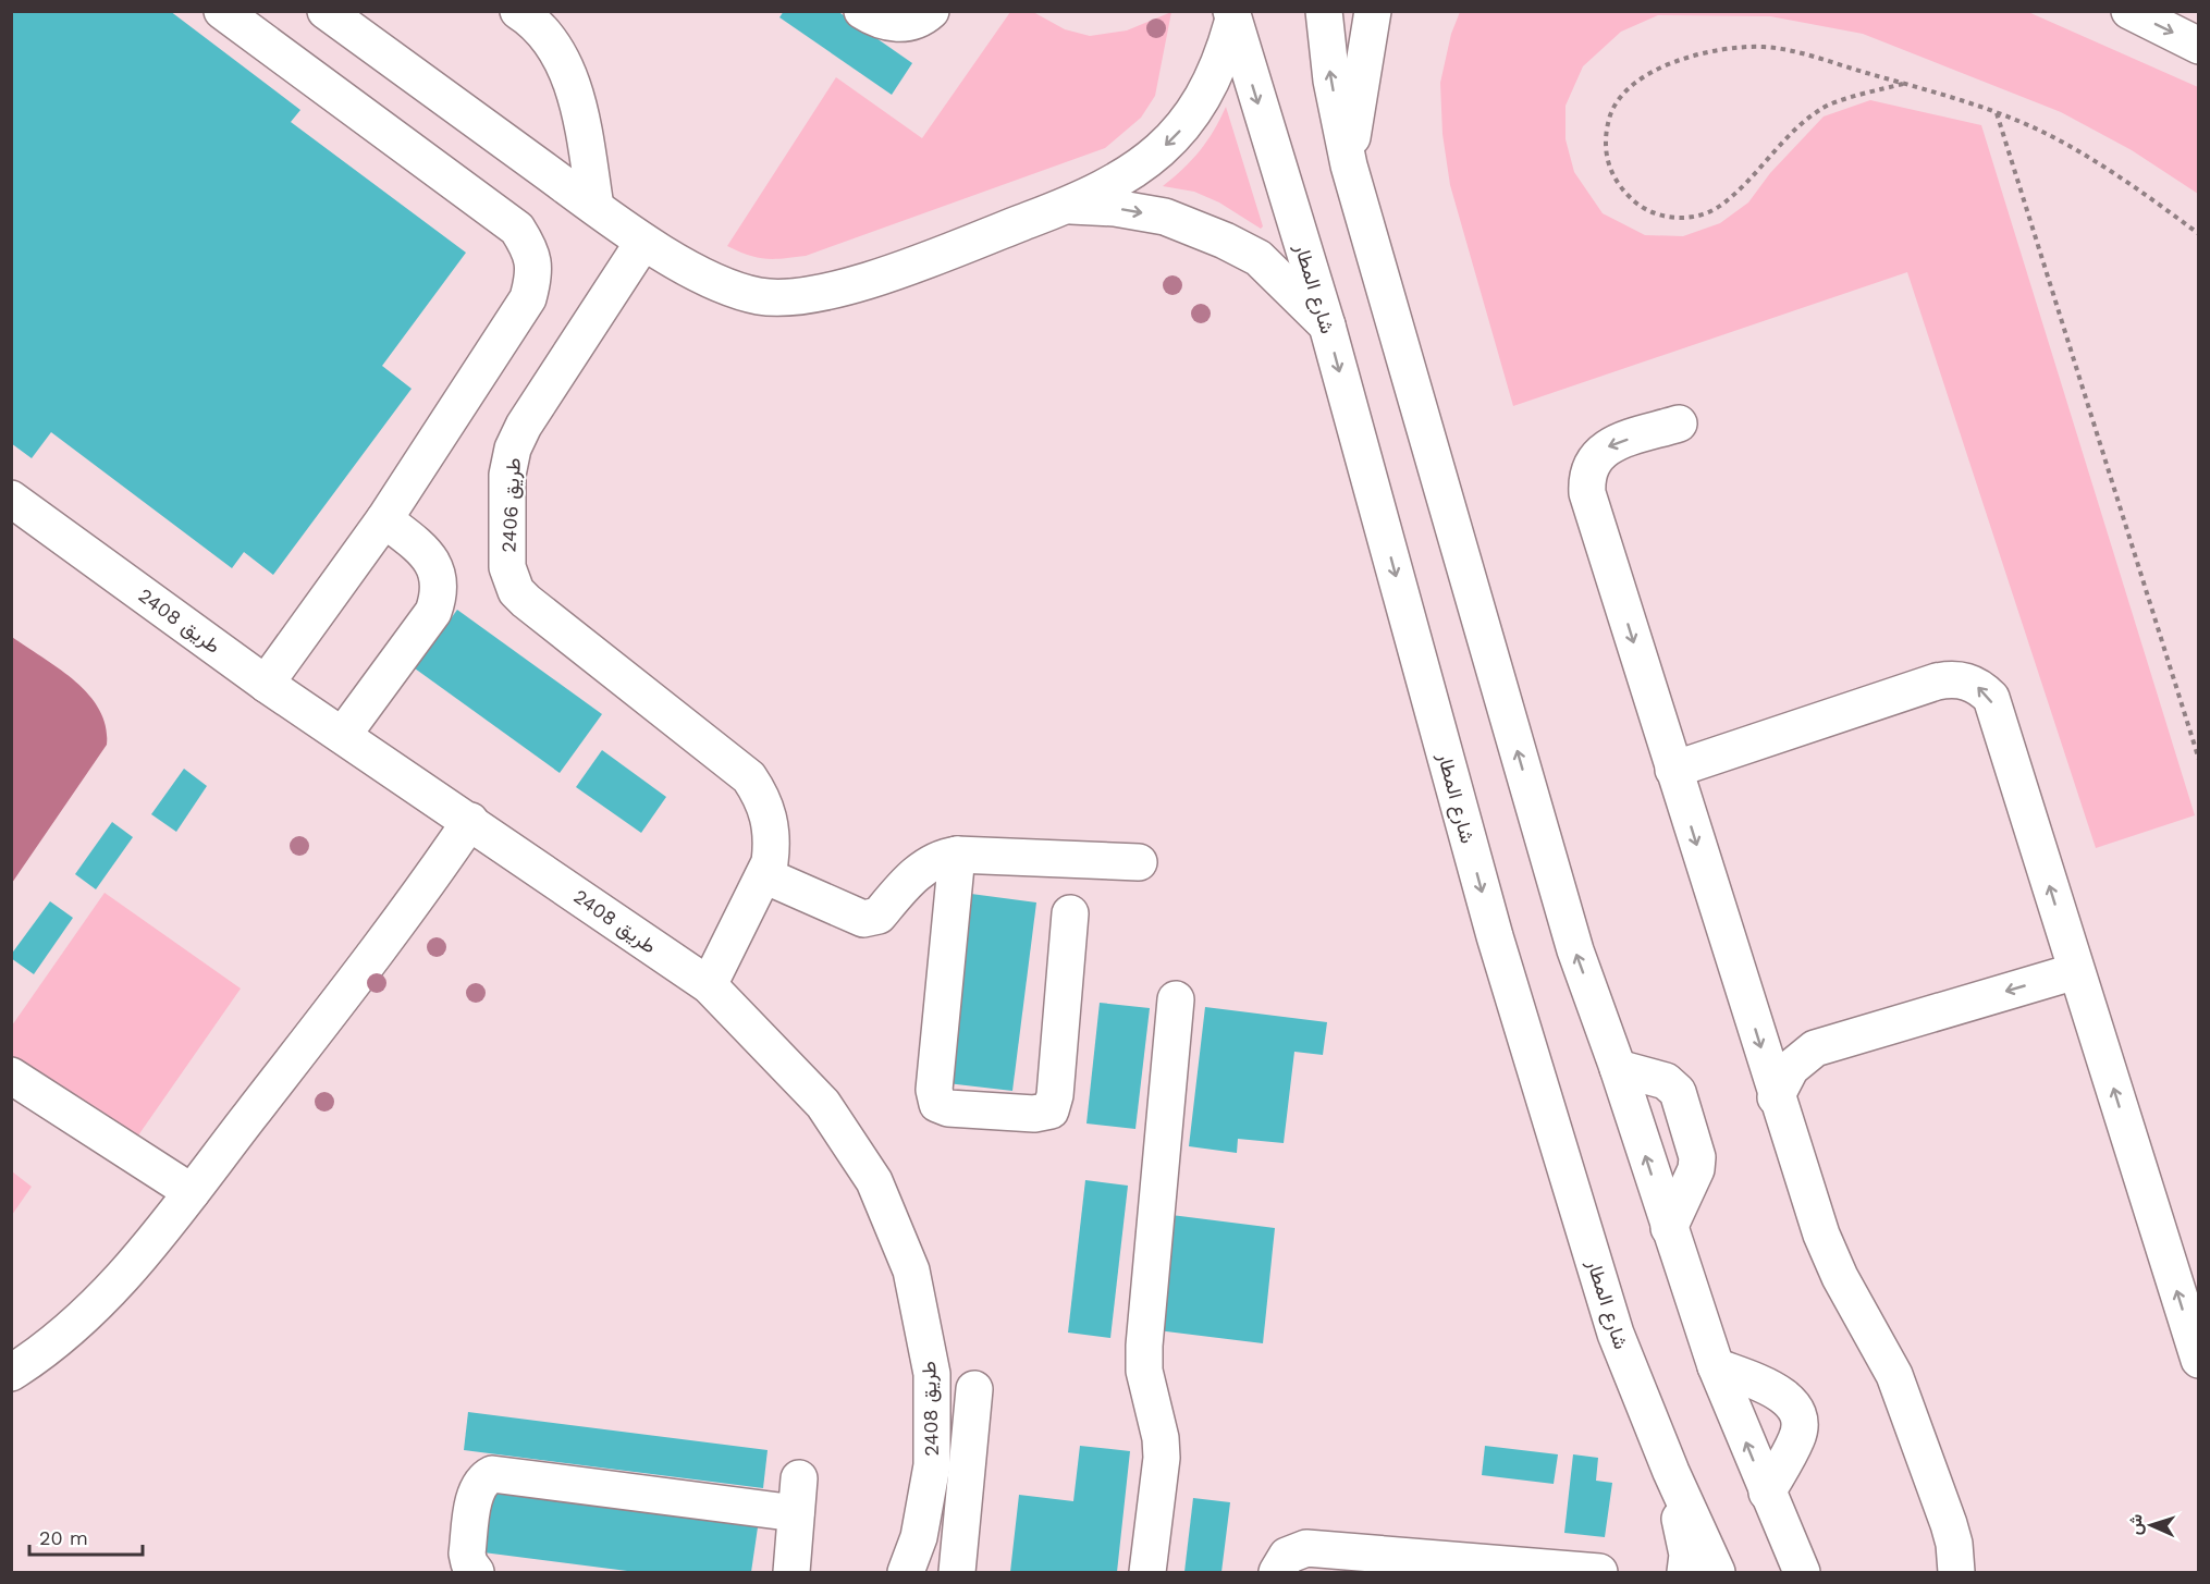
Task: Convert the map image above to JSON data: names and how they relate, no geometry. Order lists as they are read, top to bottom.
{
  "streets": {
    "street": ["شارع المطار", "طريق 2406", "طريق 2408"]
  },
  "crossings": [
    ["طريق 2406", "طريق 2408"]
  ],
  "scale_bar": "20 m",
  "north": "left"
}
